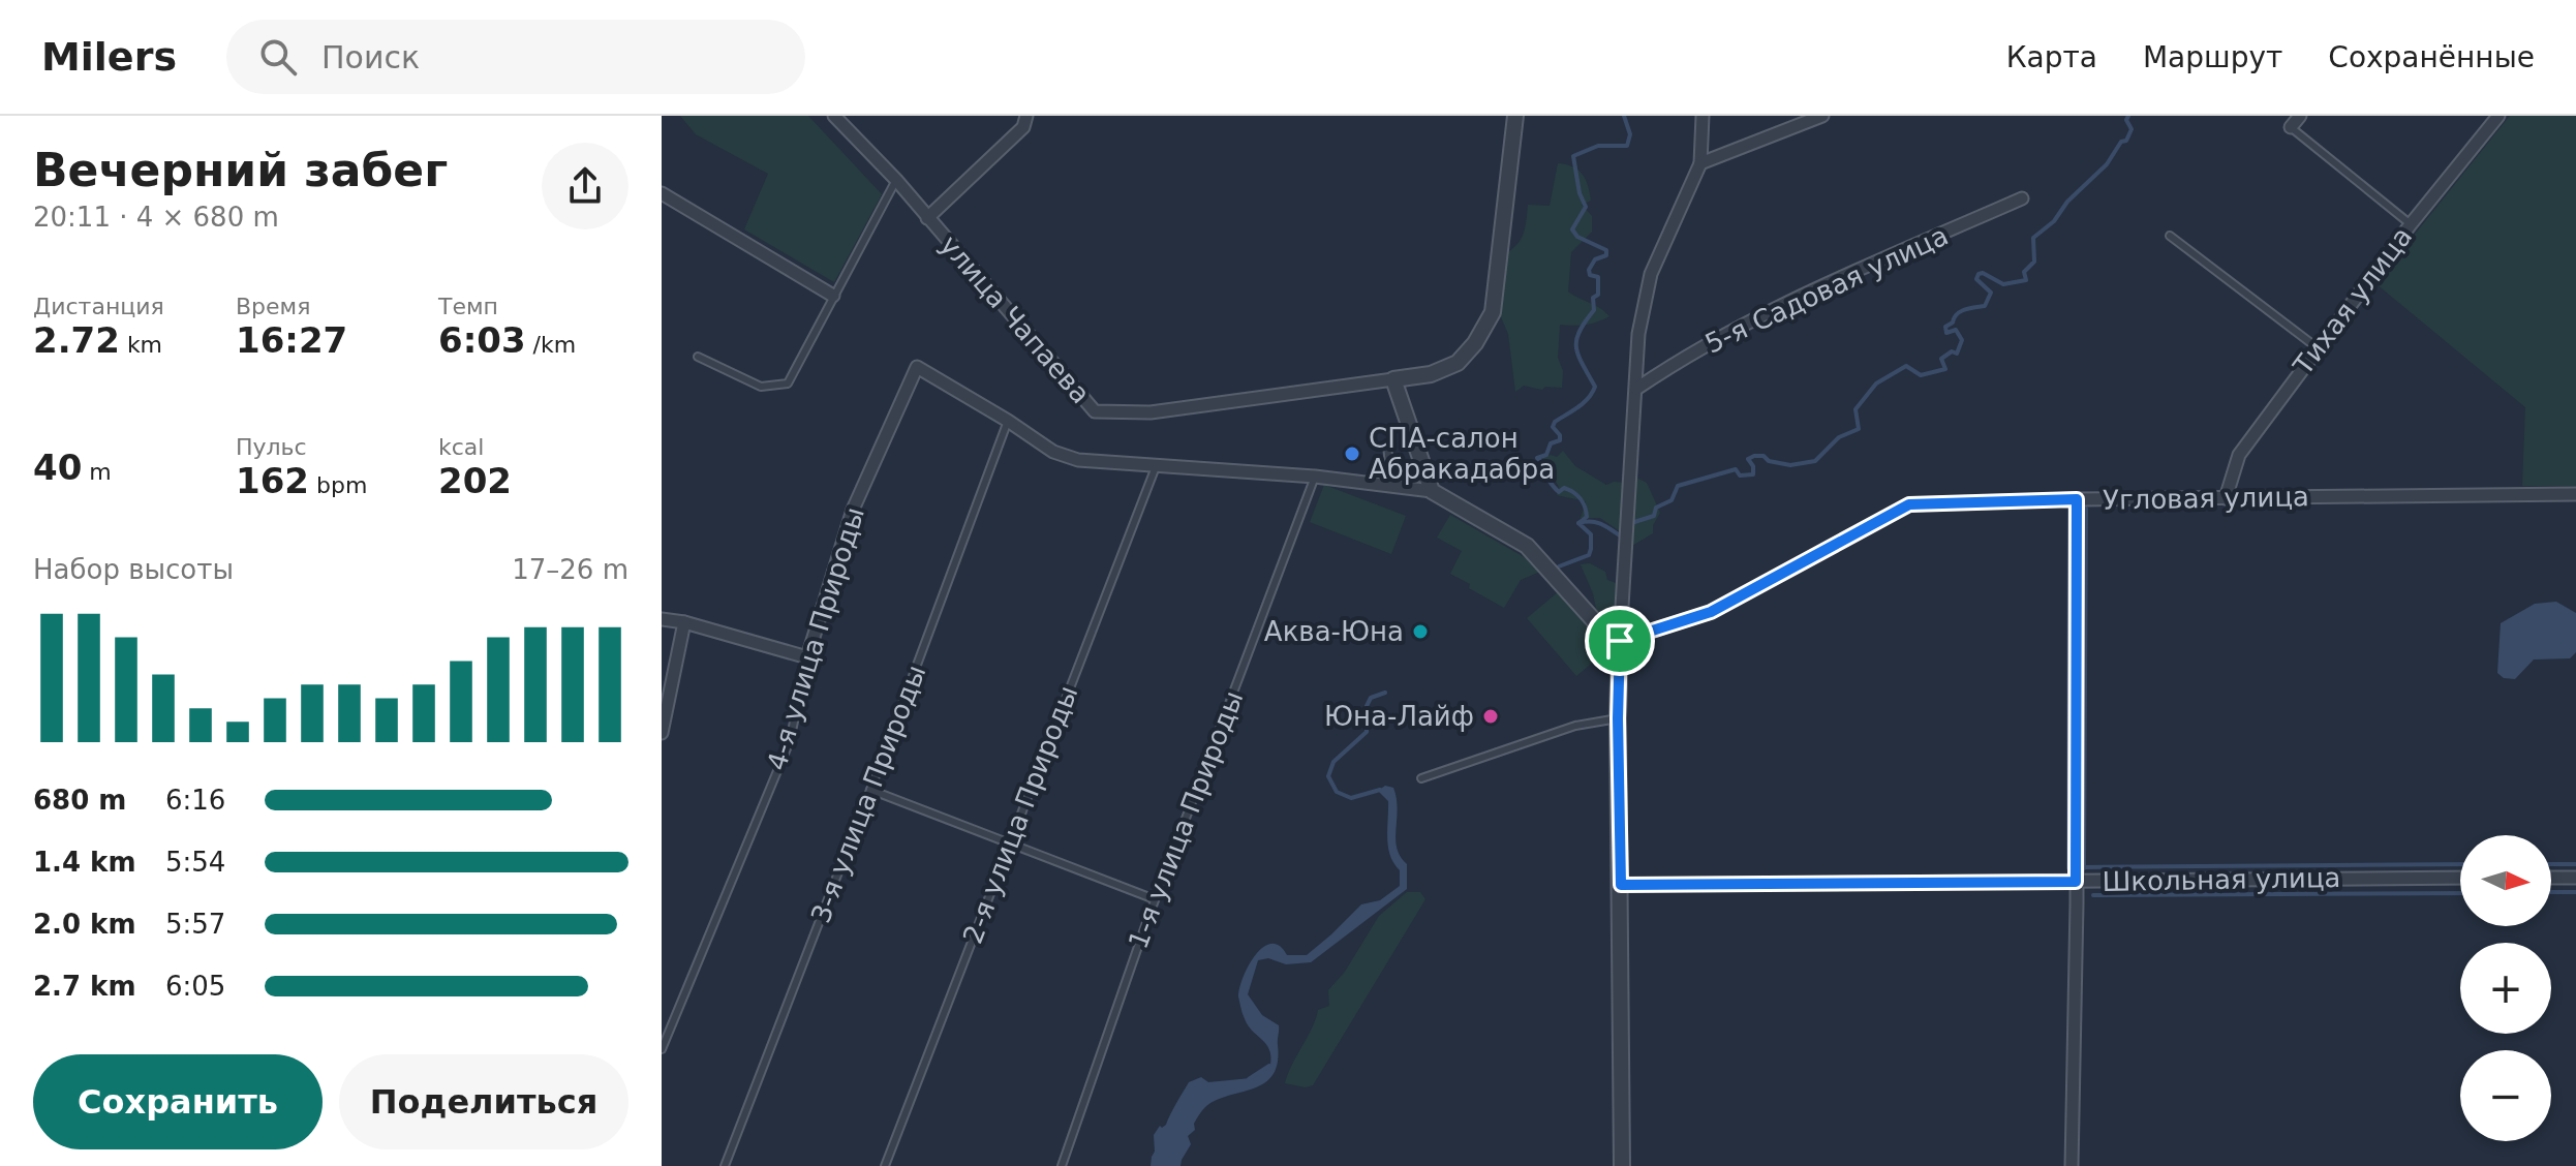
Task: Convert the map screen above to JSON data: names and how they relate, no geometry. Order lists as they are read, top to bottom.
{
  "streets": {
    "street": [
      "5-я Садовая улица",
      "Тихая улица",
      "улица Чапаева",
      "Угловая улица",
      "4-я улица Природы",
      "Школьная улица"
    ],
    "lane": ["3-я улица Природы", "2-я улица Природы", "1-я улица Природы"]
  },
  "crossings": [
    ["Тихая улица", "Угловая улица"],
    ["4-я улица Природы", "3-я улица Природы"]
  ],
  "places": ["СПА-салон Абракадабра", "Аква-Юна", "Юна-Лайф"],
  "north": "right",
  "page": {
    "header": "Milers",
    "search": "Поиск",
    "nav": ["Карта", "Маршрут", "Сохранённые"],
    "heading": ["Вечерний забег", "20:11 · 4 × 680 m"],
    "stats": [
      ["Дистанция", "2.72 km"],
      ["Время", "16:27"],
      ["Темп", "6:03 /km"],
      ["40 m"],
      ["Пульс", "162 bpm"],
      ["kcal", "202"]
    ],
    "chart": ["Набор высоты", "17–26 m"],
    "list": [
      {
        "name": "680 m",
        "note": "6:16"
      },
      {
        "name": "1.4 km",
        "note": "5:54"
      },
      {
        "name": "2.0 km",
        "note": "5:57"
      },
      {
        "name": "2.7 km",
        "note": "6:05"
      }
    ],
    "map_buttons": ["+", "−"],
    "buttons": ["Сохранить", "Поделиться"]
  }
}
